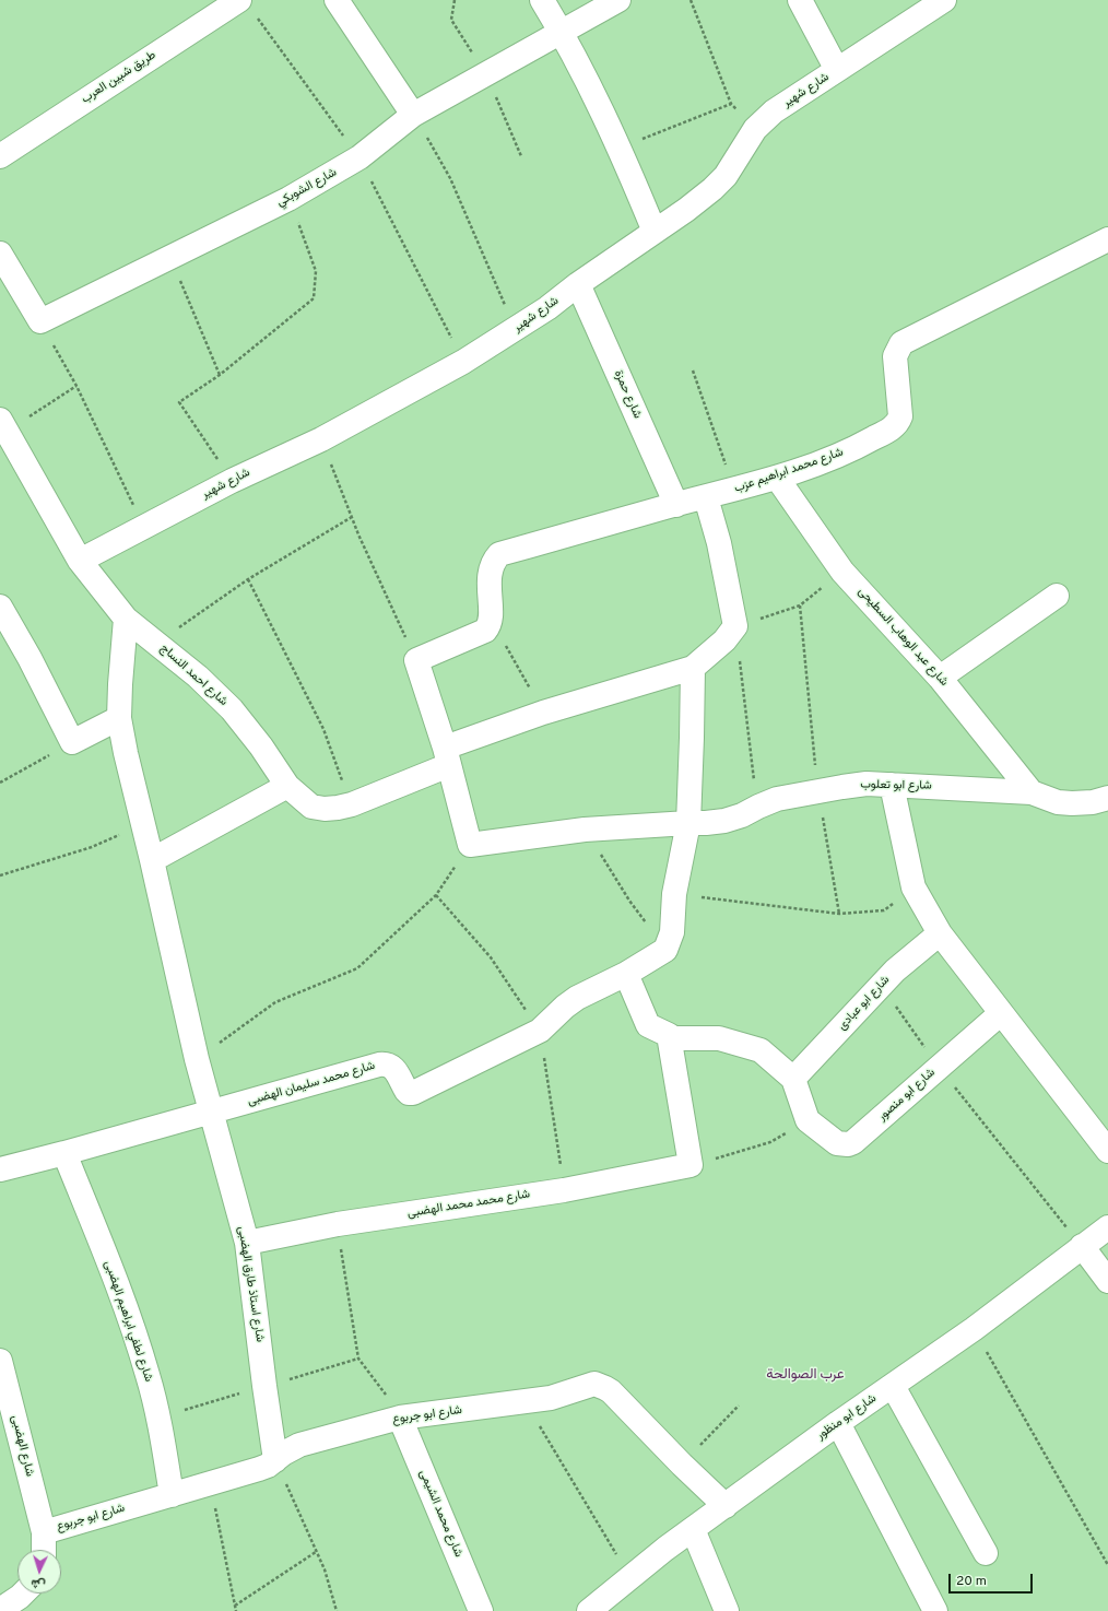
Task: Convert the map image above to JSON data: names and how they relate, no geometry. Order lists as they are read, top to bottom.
{
  "streets": {
    "street": [
      "طريق شبين العرب",
      "شارع شهير",
      "شارع الشوبكي",
      "شارع حمزة",
      "شارع محمد ابراهيم عزب",
      "شارع عبد الوهاب السطيحى",
      "شارع احمد النساج",
      "شارع ابو تعلوب",
      "شارع ابو عبادى",
      "شارع محمد سليمان الهضبى",
      "شارع ابو منصور",
      "شارع محمد محمد الهضبى",
      "شارع استاذ طارق الهضبى",
      "شارع لطفي ابراهيم الهضبى",
      "شارع ابو جربوع",
      "شارع ابو منظور",
      "شارع الهضبى",
      "شارع محمد الشيمى"
    ]
  },
  "crossings": [
    ["شارع شهير", "شارع حمزة"],
    ["شارع شهير", "شارع احمد النساج"],
    ["شارع حمزة", "شارع محمد ابراهيم عزب"],
    ["شارع محمد ابراهيم عزب", "شارع عبد الوهاب السطيحى"],
    ["شارع عبد الوهاب السطيحى", "شارع ابو تعلوب"],
    ["شارع احمد النساج", "شارع استاذ طارق الهضبى"],
    ["شارع محمد سليمان الهضبى", "شارع استاذ طارق الهضبى"],
    ["شارع محمد سليمان الهضبى", "شارع لطفي ابراهيم الهضبى"],
    ["شارع محمد محمد الهضبى", "شارع استاذ طارق الهضبى"],
    ["شارع استاذ طارق الهضبى", "شارع ابو جربوع"],
    ["شارع لطفي ابراهيم الهضبى", "شارع ابو جربوع"],
    ["شارع ابو جربوع", "شارع ابو منظور"],
    ["شارع ابو جربوع", "شارع الهضبى"],
    ["شارع ابو جربوع", "شارع محمد الشيمى"]
  ],
  "districts": ["عرب الصوالحة"],
  "scale_bar": "20 m",
  "north": "bottom"
}
